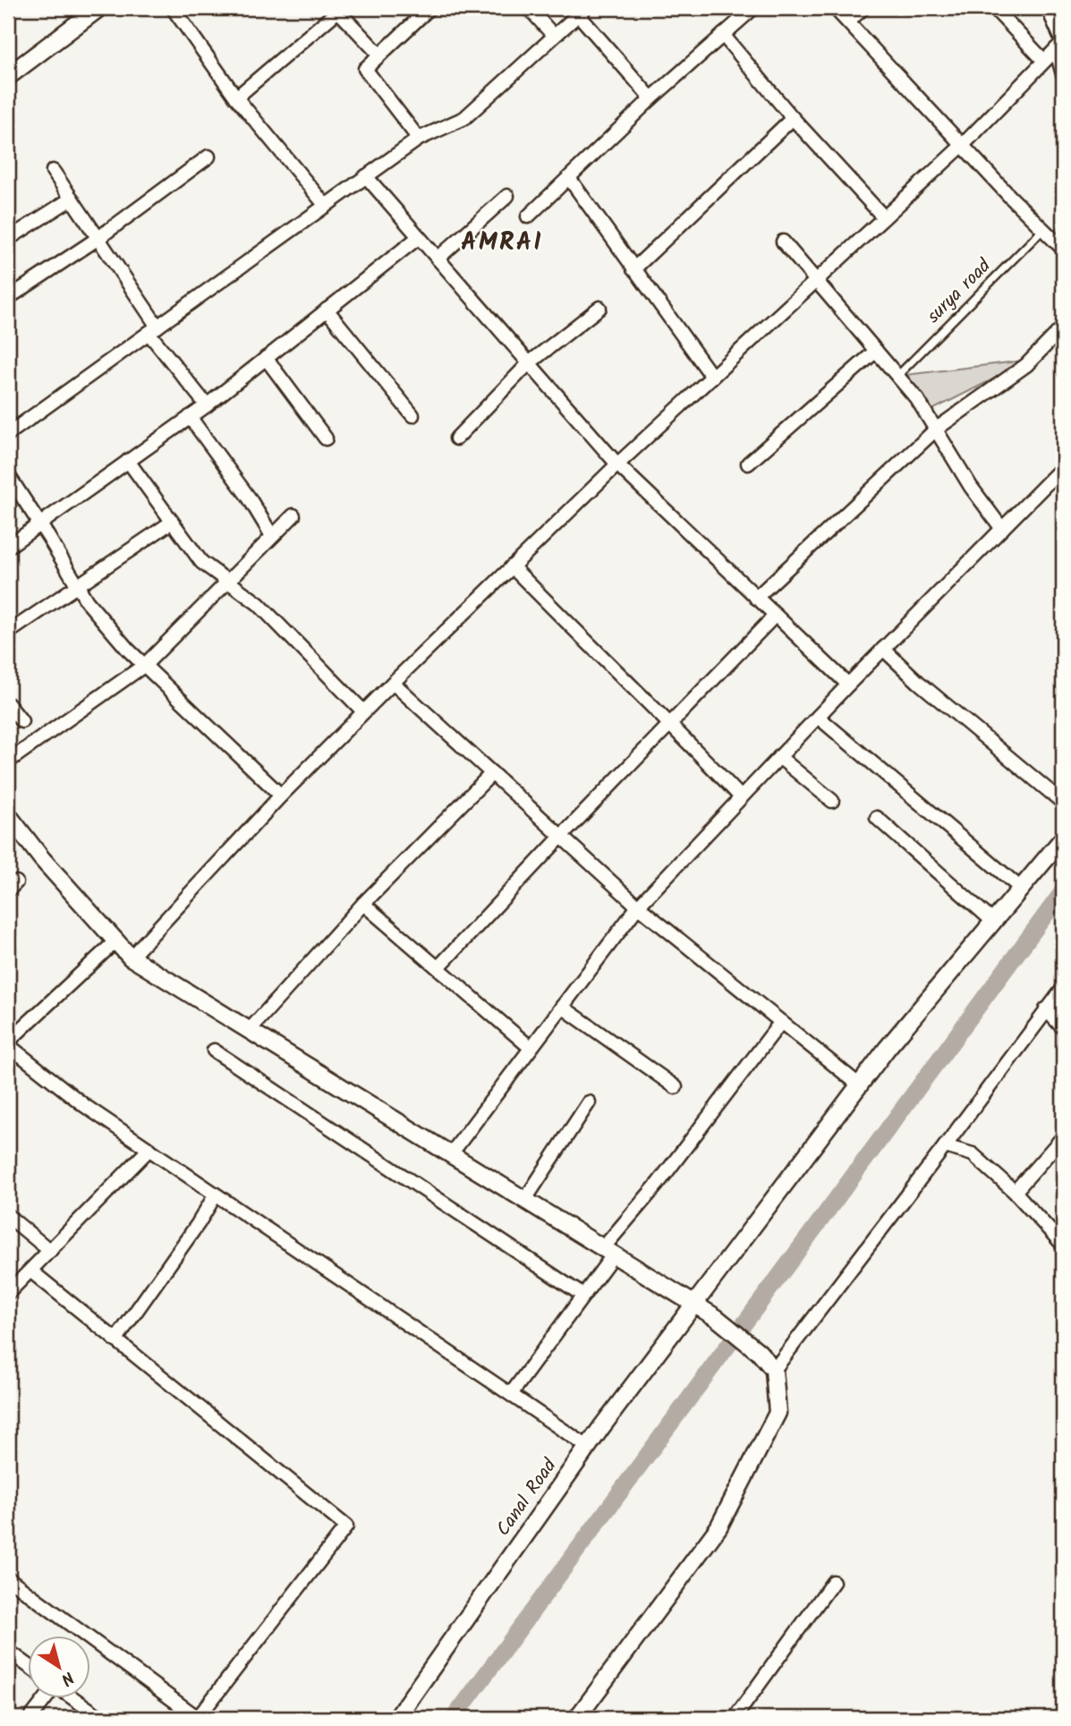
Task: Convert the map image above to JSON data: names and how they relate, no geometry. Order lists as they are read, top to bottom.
{
  "streets": {
    "street": ["Canal Road"],
    "lane": ["surya road"]
  },
  "districts": ["AMRAI"],
  "north": "bottom right"
}
